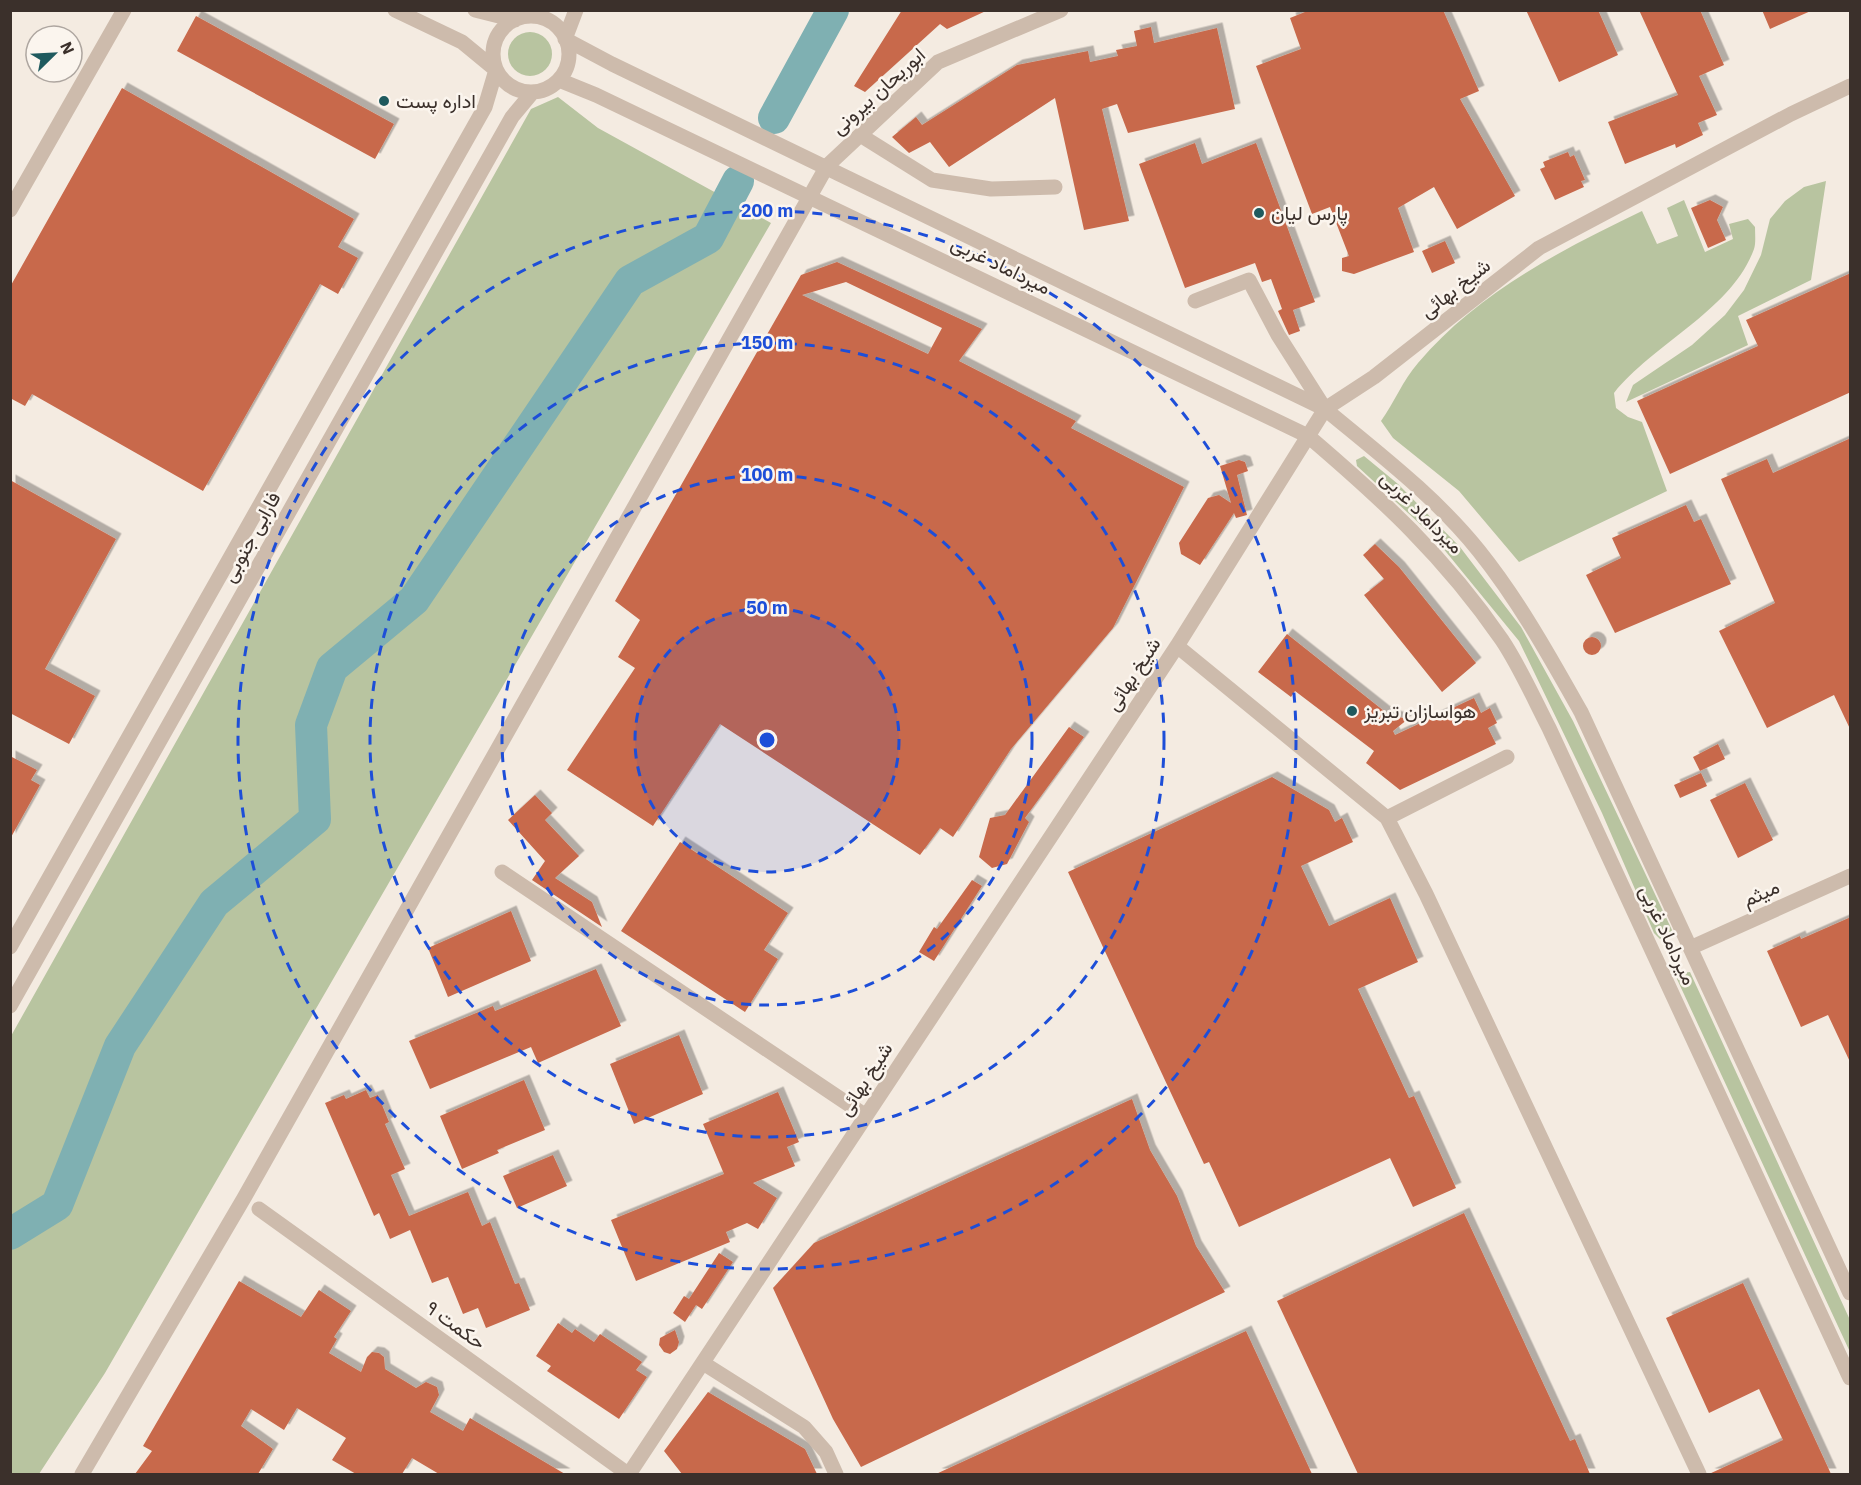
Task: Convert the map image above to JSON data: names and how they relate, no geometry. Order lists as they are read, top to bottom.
{
  "streets": {
    "street": [
      "ابوریحان بیرونی",
      "میرداماد غربی",
      "شیخ بهائی",
      "فارابی جنوبی",
      "میثم",
      "حکمت ۹"
    ]
  },
  "crossings": [
    ["ابوریحان بیرونی", "میرداماد غربی"],
    ["میرداماد غربی", "شیخ بهائی"],
    ["میرداماد غربی", "فارابی جنوبی"],
    ["میرداماد غربی", "میثم"],
    ["شیخ بهائی", "حکمت ۹"]
  ],
  "places": ["اداره پست", "پارس لیان", "هواسازان تبریز"],
  "north": "top right",
  "rings": [
    "200 m",
    "150 m",
    "100 m",
    "50 m"
  ]
}
